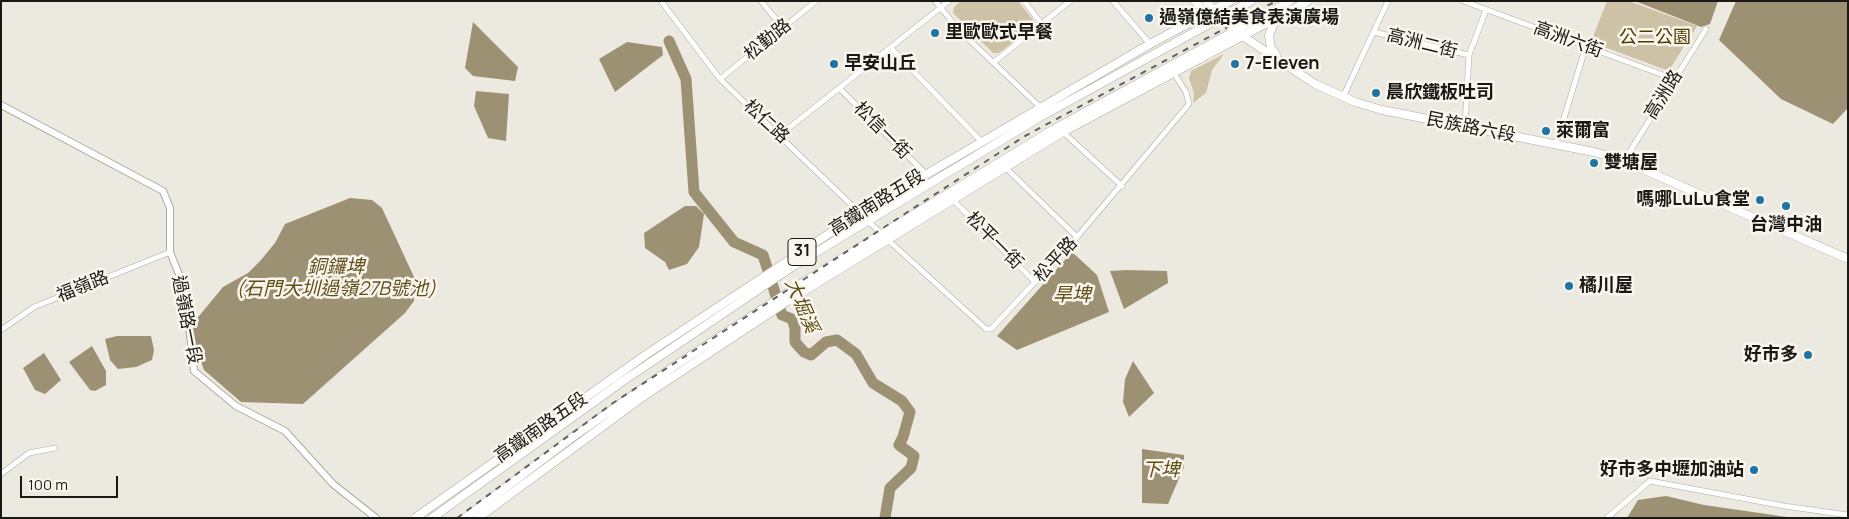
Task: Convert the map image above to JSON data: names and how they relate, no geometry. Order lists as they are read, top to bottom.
{
  "streets": {
    "main road": ["民族路六段", "高鐵南路五段", "31"],
    "street": [
      "松勤路",
      "高洲六街",
      "高洲二街",
      "高洲路",
      "松仁路",
      "松信一街",
      "松平一街",
      "松平路",
      "福嶺路",
      "過嶺路一段"
    ]
  },
  "crossings": [
    ["松勤路", "松仁路"],
    ["高洲六街", "高洲路"],
    ["高洲路", "民族路六段"],
    ["松仁路", "高鐵南路五段"],
    ["松仁路", "松平路"],
    ["民族路六段", "高鐵南路五段"],
    ["民族路六段", "31"],
    ["松信一街", "高鐵南路五段"],
    ["高鐵南路五段", "松平一街"],
    ["高鐵南路五段", "31"],
    ["高鐵南路五段", "松平路"],
    ["松平一街", "松平路"],
    ["福嶺路", "過嶺路一段"]
  ],
  "water": [
    "銅鑼埤 (石門大圳過嶺27B號池)",
    "旱埤",
    "大堀溪",
    "下埤"
  ],
  "parks": ["公二公園"],
  "places": [
    "過嶺億結美食表演廣場",
    "里歐歐式早餐",
    "早安山丘",
    "7-Eleven",
    "晨欣鐵板吐司",
    "萊爾富",
    "雙塘屋",
    "嗎哪LuLu食堂",
    "台灣中油",
    "橘川屋",
    "好市多",
    "好市多中壢加油站"
  ],
  "scale_bar": "100 m"
}
